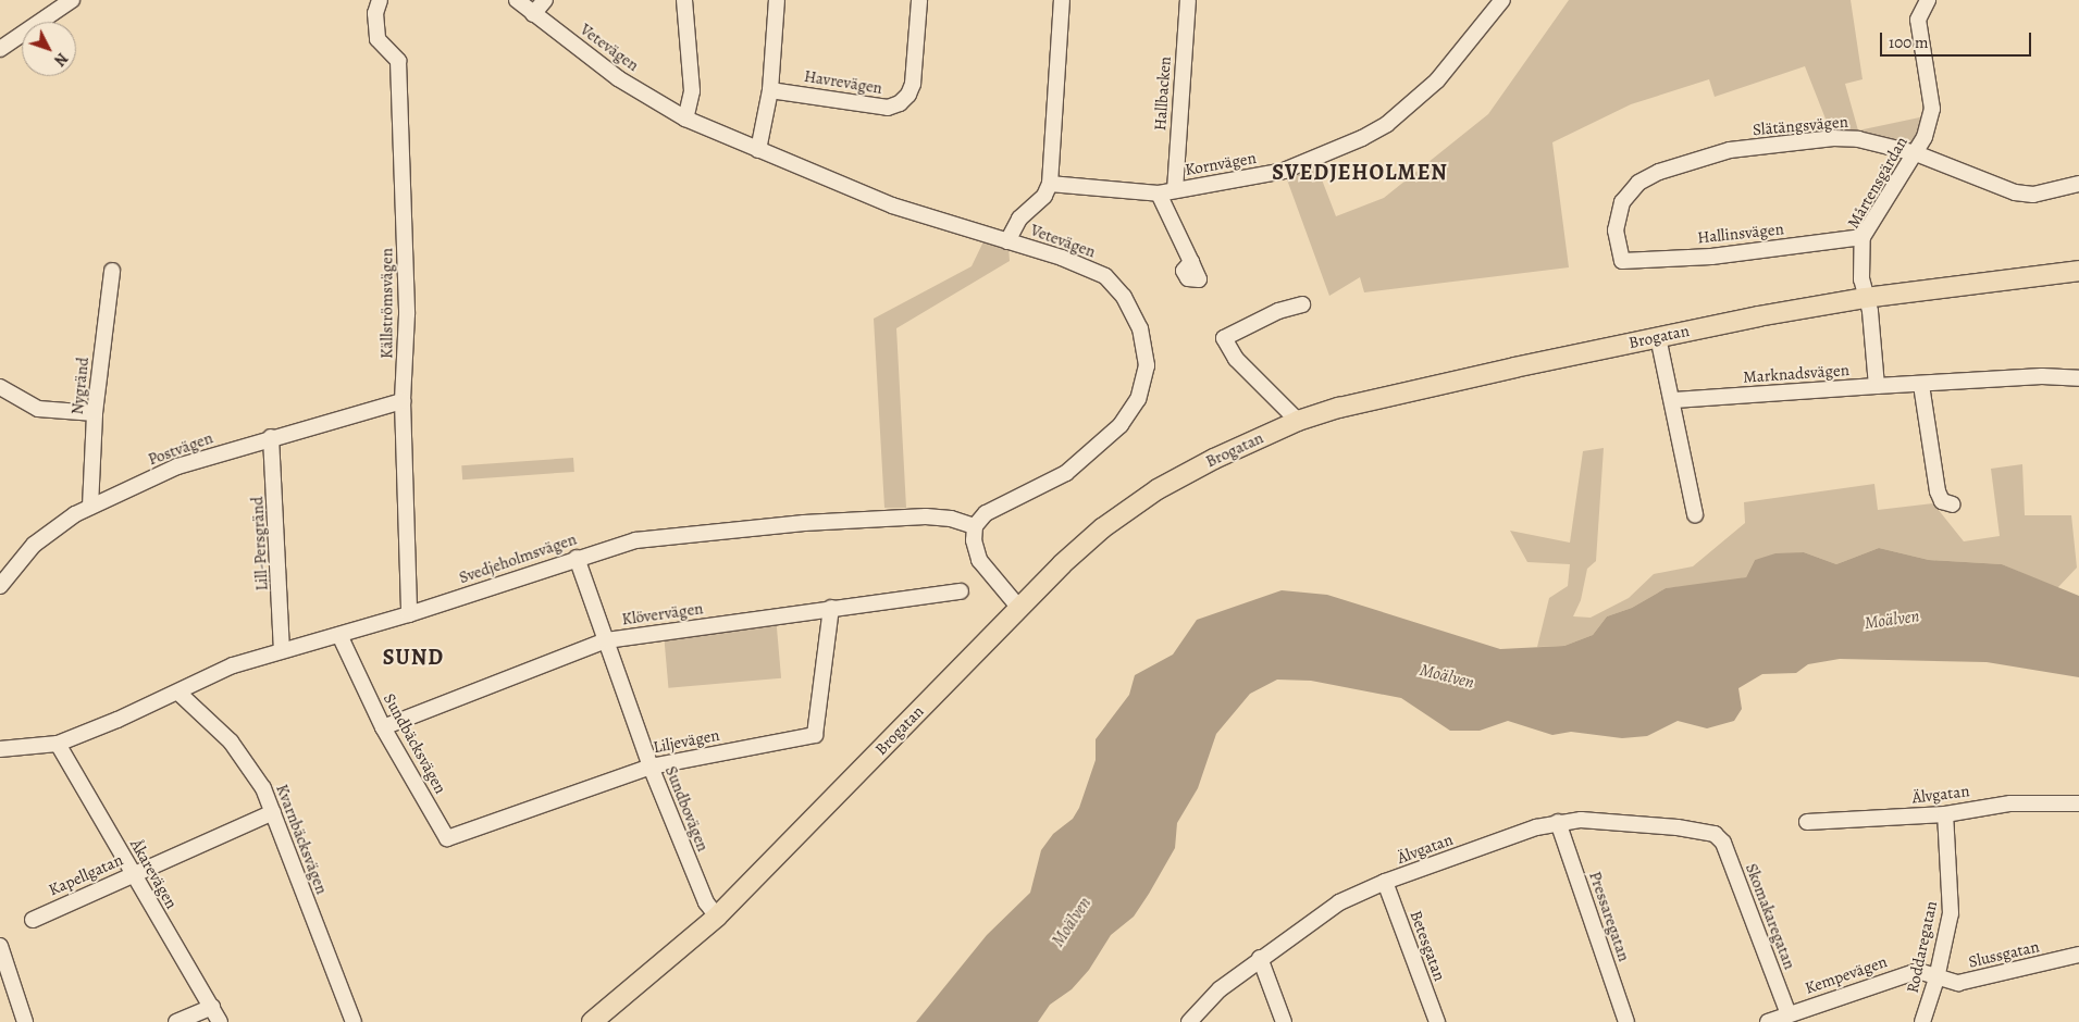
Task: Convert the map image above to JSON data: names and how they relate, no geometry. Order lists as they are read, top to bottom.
{
  "streets": {
    "main road": ["Brogatan"],
    "street": [
      "Vetevägen",
      "Havrevägen",
      "Hallbacken",
      "Slätängsvägen",
      "Kornvägen",
      "Mårtensgärdan",
      "Hallinsvägen",
      "Källströmsvägen",
      "Marknadsvägen",
      "Nygränd",
      "Postvägen",
      "Lill-Persgränd",
      "Svedjeholmsvägen",
      "Klövervägen",
      "Liljevägen",
      "Sundbäcksvägen",
      "Älvgatan",
      "Sundbovägen",
      "Kvarnbäcksvägen",
      "Åkarevägen",
      "Kapellgatan",
      "Pressaregatan",
      "Skomakaregatan",
      "Betesgatan",
      "Roddaregatan",
      "Slussgatan",
      "Kempevägen"
    ]
  },
  "crossings": [
    ["Vetevägen", "Svedjeholmsvägen"],
    ["Hallbacken", "Kornvägen"],
    ["Slätängsvägen", "Mårtensgärdan"],
    ["Slätängsvägen", "Hallinsvägen"],
    ["Mårtensgärdan", "Hallinsvägen"],
    ["Mårtensgärdan", "Brogatan"],
    ["Mårtensgärdan", "Marknadsvägen"],
    ["Källströmsvägen", "Postvägen"],
    ["Källströmsvägen", "Svedjeholmsvägen"],
    ["Brogatan", "Sundbovägen"],
    ["Nygränd", "Postvägen"],
    ["Postvägen", "Lill-Persgränd"],
    ["Lill-Persgränd", "Svedjeholmsvägen"],
    ["Svedjeholmsvägen", "Sundbäcksvägen"],
    ["Svedjeholmsvägen", "Sundbovägen"],
    ["Svedjeholmsvägen", "Kvarnbäcksvägen"],
    ["Svedjeholmsvägen", "Åkarevägen"],
    ["Klövervägen", "Liljevägen"],
    ["Klövervägen", "Sundbäcksvägen"],
    ["Klövervägen", "Sundbovägen"],
    ["Liljevägen", "Sundbäcksvägen"],
    ["Liljevägen", "Sundbovägen"],
    ["Älvgatan", "Pressaregatan"],
    ["Älvgatan", "Skomakaregatan"],
    ["Älvgatan", "Betesgatan"],
    ["Älvgatan", "Roddaregatan"],
    ["Kvarnbäcksvägen", "Kapellgatan"],
    ["Åkarevägen", "Kapellgatan"],
    ["Skomakaregatan", "Kempevägen"],
    ["Roddaregatan", "Slussgatan"],
    ["Roddaregatan", "Kempevägen"],
    ["Slussgatan", "Kempevägen"]
  ],
  "districts": ["SVEDJEHOLMEN", "SUND"],
  "water": ["Moälven"],
  "scale_bar": "100 m",
  "north": "bottom right"
}
